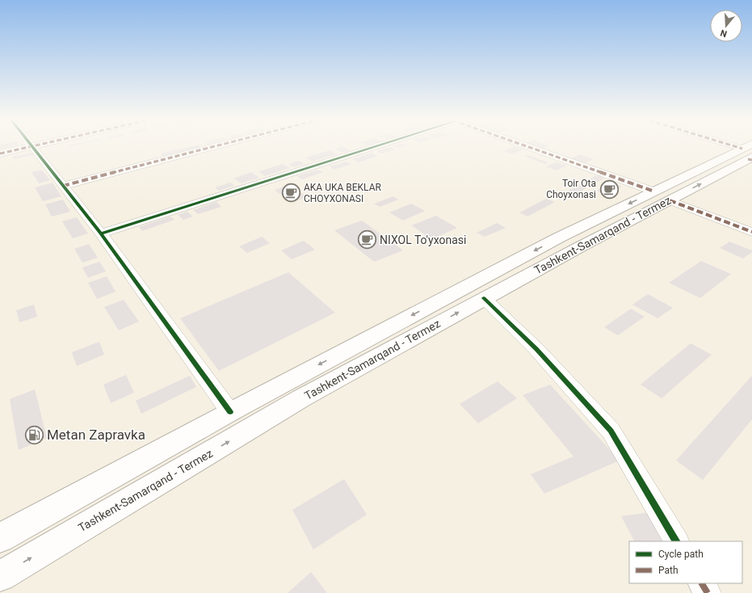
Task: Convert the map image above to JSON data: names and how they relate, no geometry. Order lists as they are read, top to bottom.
{
  "streets": {
    "highway": ["Tashkent-Samarqand - Termez"]
  },
  "places": {
    "cafe": ["Toir Ota Choyxonasi", "AKA UKA BEKLAR CHOYXONASI", "NIXOL To'yxonasi"],
    "fuel station": ["Metan Zapravka"]
  },
  "legend": ["Cycle path", "Path"],
  "north": "bottom"
}
